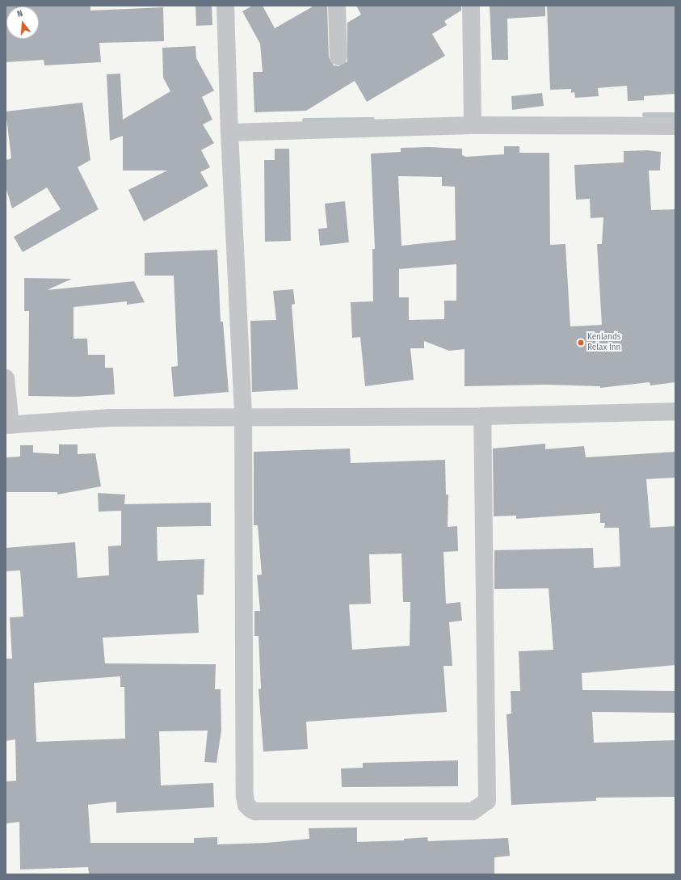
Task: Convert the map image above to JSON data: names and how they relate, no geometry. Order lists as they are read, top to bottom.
{
  "places": ["Kenlands Relax Inn"],
  "north": "top"
}
